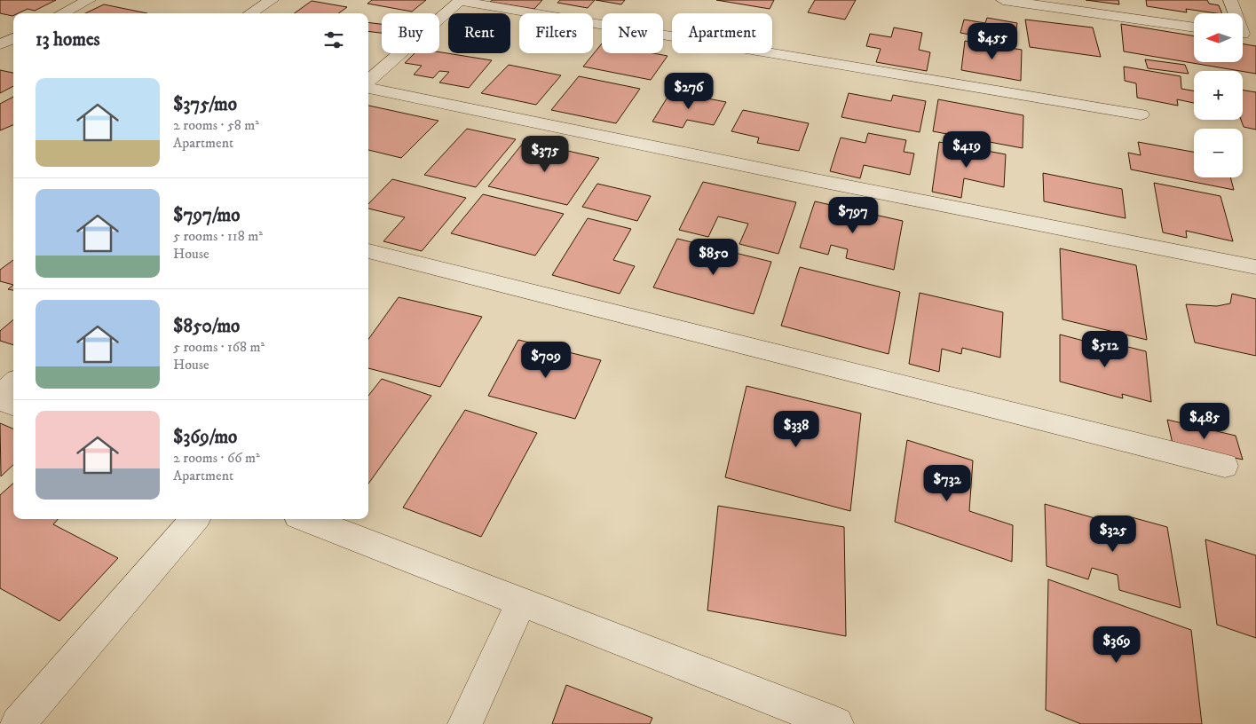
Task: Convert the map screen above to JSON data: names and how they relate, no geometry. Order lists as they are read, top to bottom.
{
  "north": "left",
  "page": {
    "map_buttons": ["+", "−"],
    "chip": [
      "Buy",
      "Rent",
      "Filters",
      "New",
      "Apartment"
    ],
    "heading": "13 homes",
    "price": [
      "$455",
      "$276",
      "$419",
      "$375",
      "$797",
      "$850",
      "$512",
      "$709",
      "$485",
      "$338",
      "$732",
      "$325",
      "$369"
    ],
    "list": [
      {
        "name": "$375/mo",
        "note": "2 rooms · 58 m² · Apartment"
      },
      {
        "name": "$797/mo",
        "note": "5 rooms · 118 m² · House"
      },
      {
        "name": "$850/mo",
        "note": "5 rooms · 168 m² · House"
      },
      {
        "name": "$369/mo",
        "note": "2 rooms · 66 m² · Apartment"
      }
    ]
  }
}
